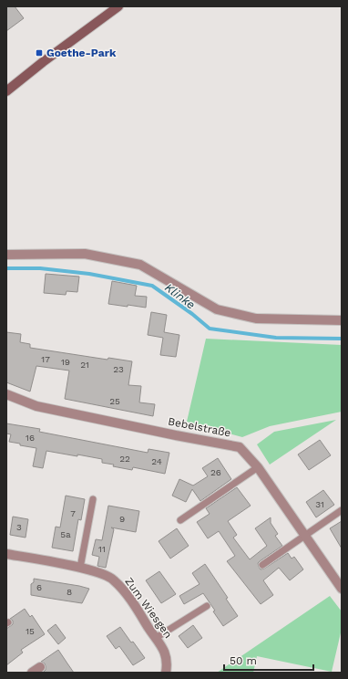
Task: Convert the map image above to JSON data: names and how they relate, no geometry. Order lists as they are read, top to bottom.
{
  "streets": {
    "street": ["Bebelstraße", "Zum Wiesgen"]
  },
  "water": ["Klinke"],
  "places": {
    "transit": ["Goethe-Park"]
  },
  "house_numbers": [
    "17",
    "19",
    "21",
    "23",
    "25",
    "16",
    "22",
    "24",
    "26",
    "31",
    "7",
    "9",
    "3",
    "5a",
    "11",
    "6",
    "8",
    "15"
  ],
  "scale_bar": "50 m"
}
